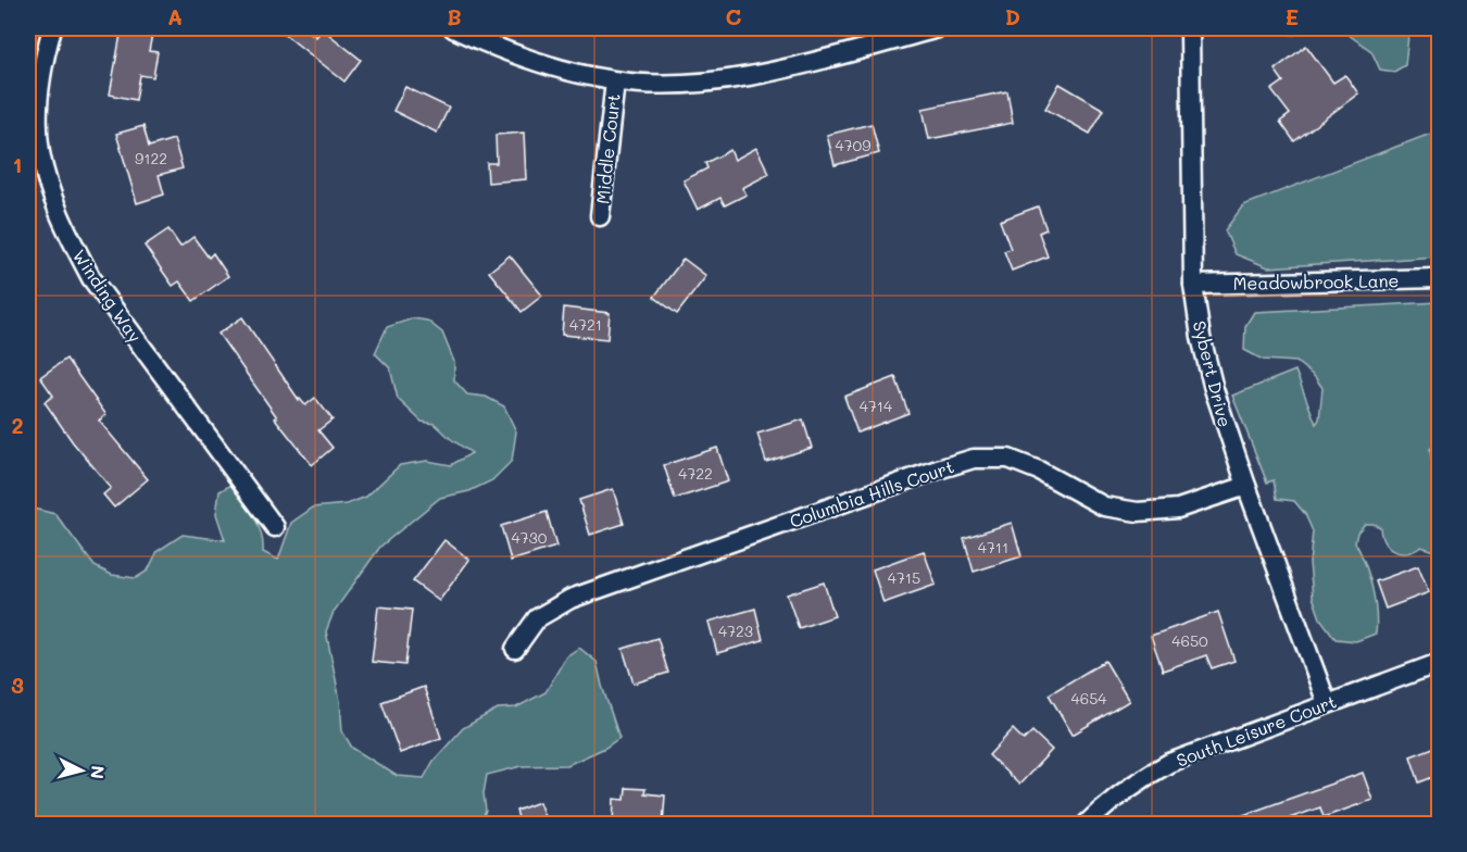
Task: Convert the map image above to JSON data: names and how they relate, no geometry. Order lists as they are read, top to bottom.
{
  "streets": {
    "street": [
      "Middle Court",
      "Meadowbrook Lane",
      "Winding Way",
      "Sybert Drive",
      "Columbia Hills Court",
      "South Leisure Court"
    ]
  },
  "crossings": [
    ["Meadowbrook Lane", "Sybert Drive"],
    ["Sybert Drive", "Columbia Hills Court"],
    ["Sybert Drive", "South Leisure Court"]
  ],
  "house_numbers": [
    "4709",
    "9122",
    "4721",
    "4714",
    "4722",
    "4730",
    "4711",
    "4715",
    "4723",
    "4650",
    "4654"
  ],
  "north": "right",
  "grid": {
    "columns": [
      "A",
      "B",
      "C",
      "D",
      "E"
    ],
    "rows": ["1", "2", "3"]
  }
}
